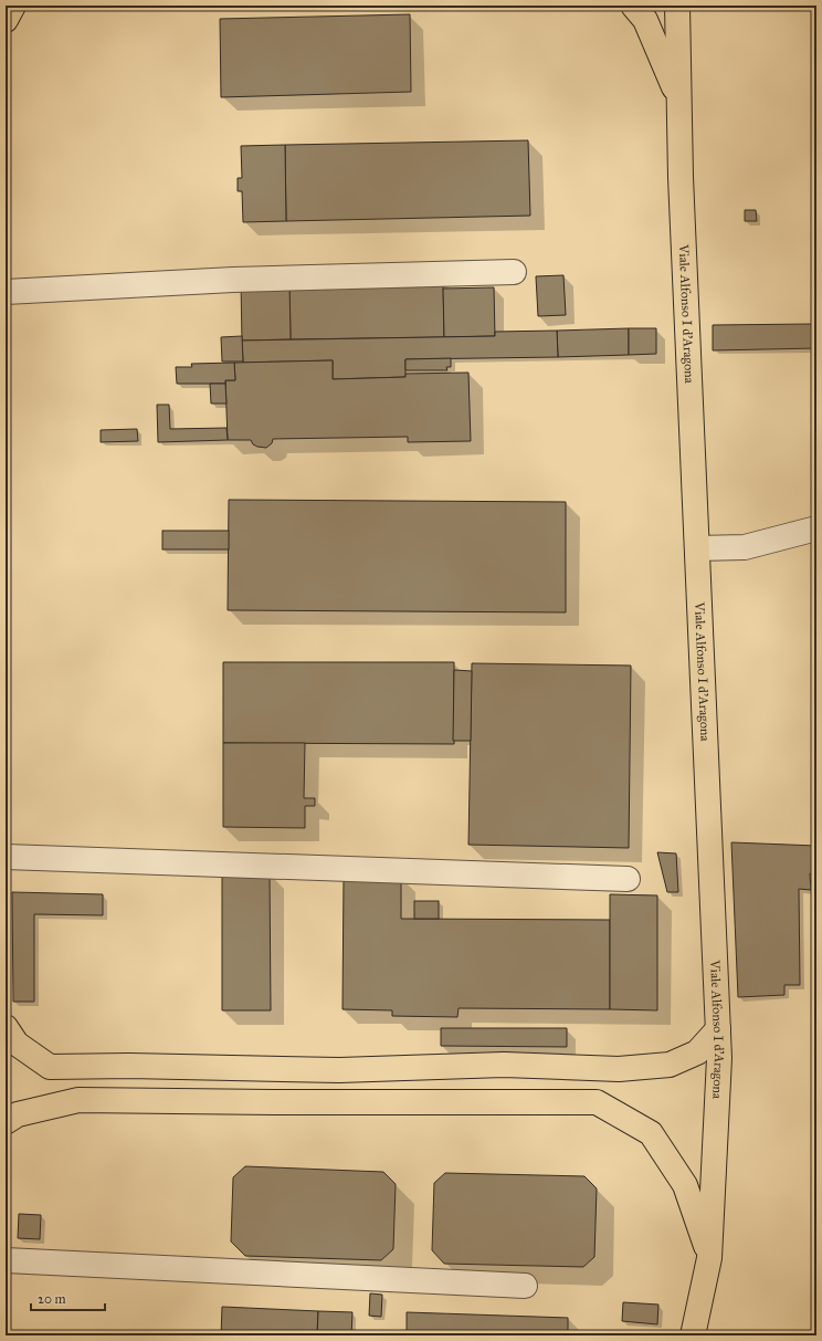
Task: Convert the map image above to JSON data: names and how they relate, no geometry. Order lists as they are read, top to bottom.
{
  "streets": {
    "main road": ["Viale Alfonso I d'Aragona"]
  },
  "scale_bar": "20 m"
}
